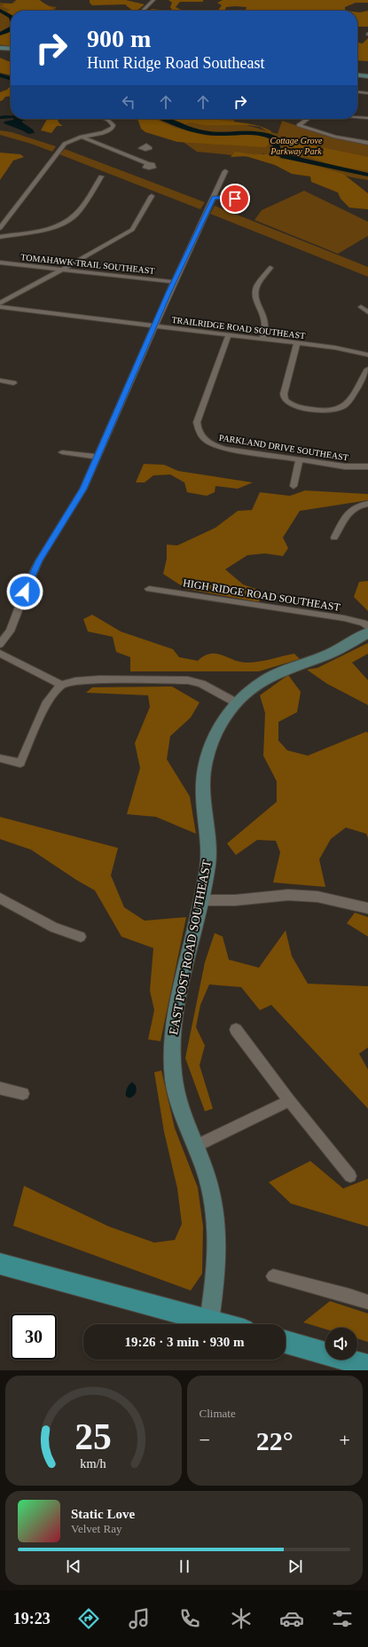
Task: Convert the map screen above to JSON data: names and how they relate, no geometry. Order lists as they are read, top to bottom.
{
  "streets": {
    "main road": ["EAST POST ROAD SOUTHEAST"],
    "street": [
      "TOMAHAWK TRAIL SOUTHEAST",
      "TRAILRIDGE ROAD SOUTHEAST",
      "PARKLAND DRIVE SOUTHEAST",
      "HIGH RIDGE ROAD SOUTHEAST"
    ]
  },
  "crossings": [
    ["TRAILRIDGE ROAD SOUTHEAST", "PARKLAND DRIVE SOUTHEAST"]
  ],
  "parks": ["Cottage Grove Parkway Park"],
  "page": {
    "turn": ["900 m", "Hunt Ridge Road Southeast"],
    "limit": "30",
    "trip": "19:26 · 3 min · 930 m",
    "tile": "Climate",
    "heat": ["−", "22°", "+"],
    "song": ["Static Love", "Velvet Ray"],
    "tabs": "19:23",
    "gauge": ["25", "km/h"]
  }
}
